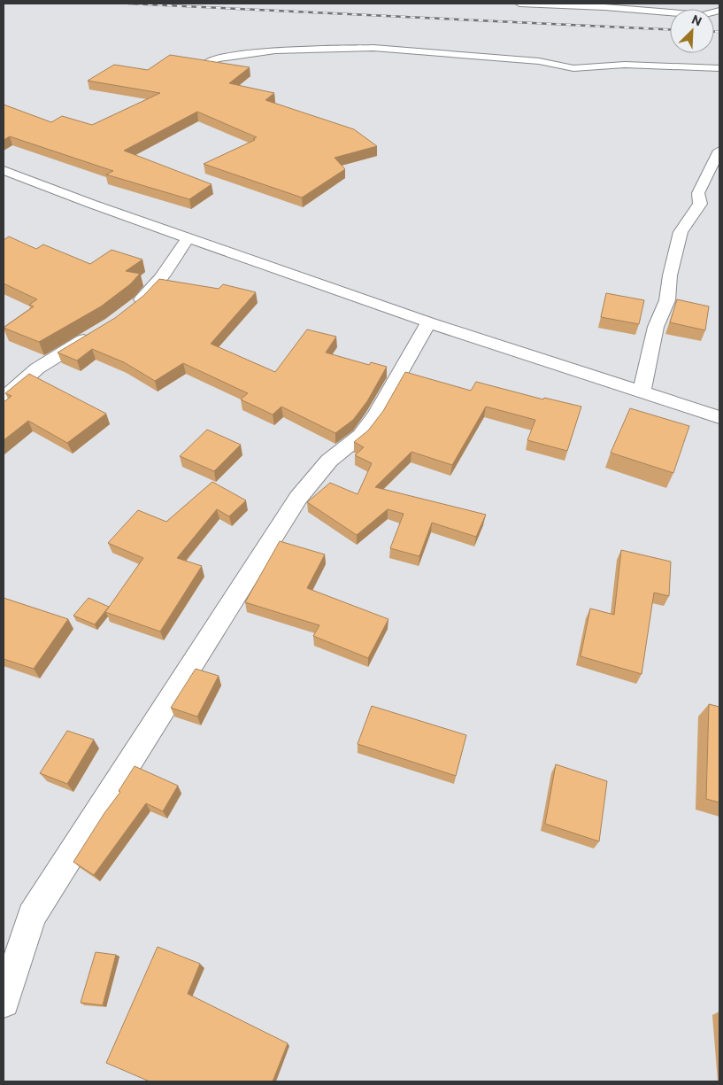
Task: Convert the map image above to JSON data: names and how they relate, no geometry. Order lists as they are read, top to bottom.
{
  "north": "top right"
}
